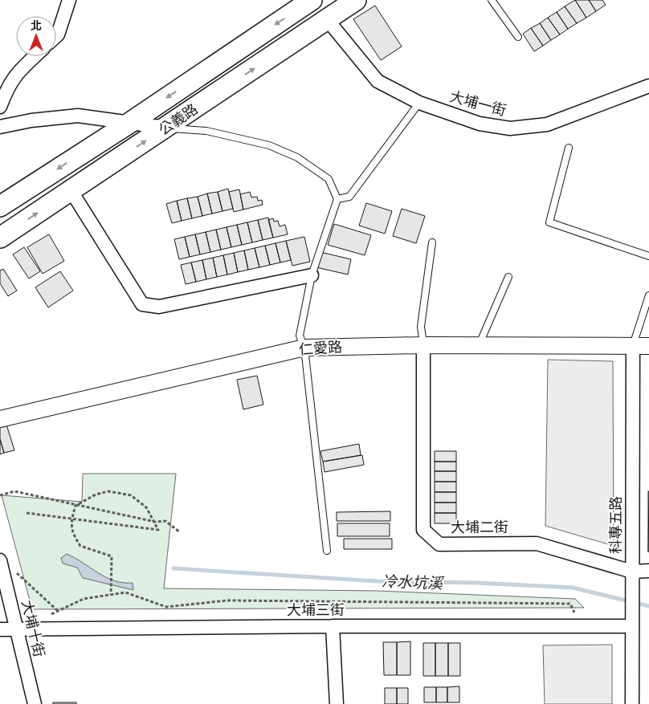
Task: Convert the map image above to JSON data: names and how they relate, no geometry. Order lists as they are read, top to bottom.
{
  "streets": {
    "main road": ["公義路"],
    "street": [
      "大埔一街",
      "仁愛路",
      "科專五路",
      "大埔二街",
      "大埔三街",
      "大埔十街"
    ]
  },
  "crossings": [
    ["大埔一街", "公義路"],
    ["仁愛路", "科專五路"],
    ["仁愛路", "大埔二街"],
    ["科專五路", "大埔二街"],
    ["科專五路", "大埔三街"],
    ["大埔三街", "大埔十街"]
  ],
  "water": ["冷水坑溪"],
  "north": "top"
}
